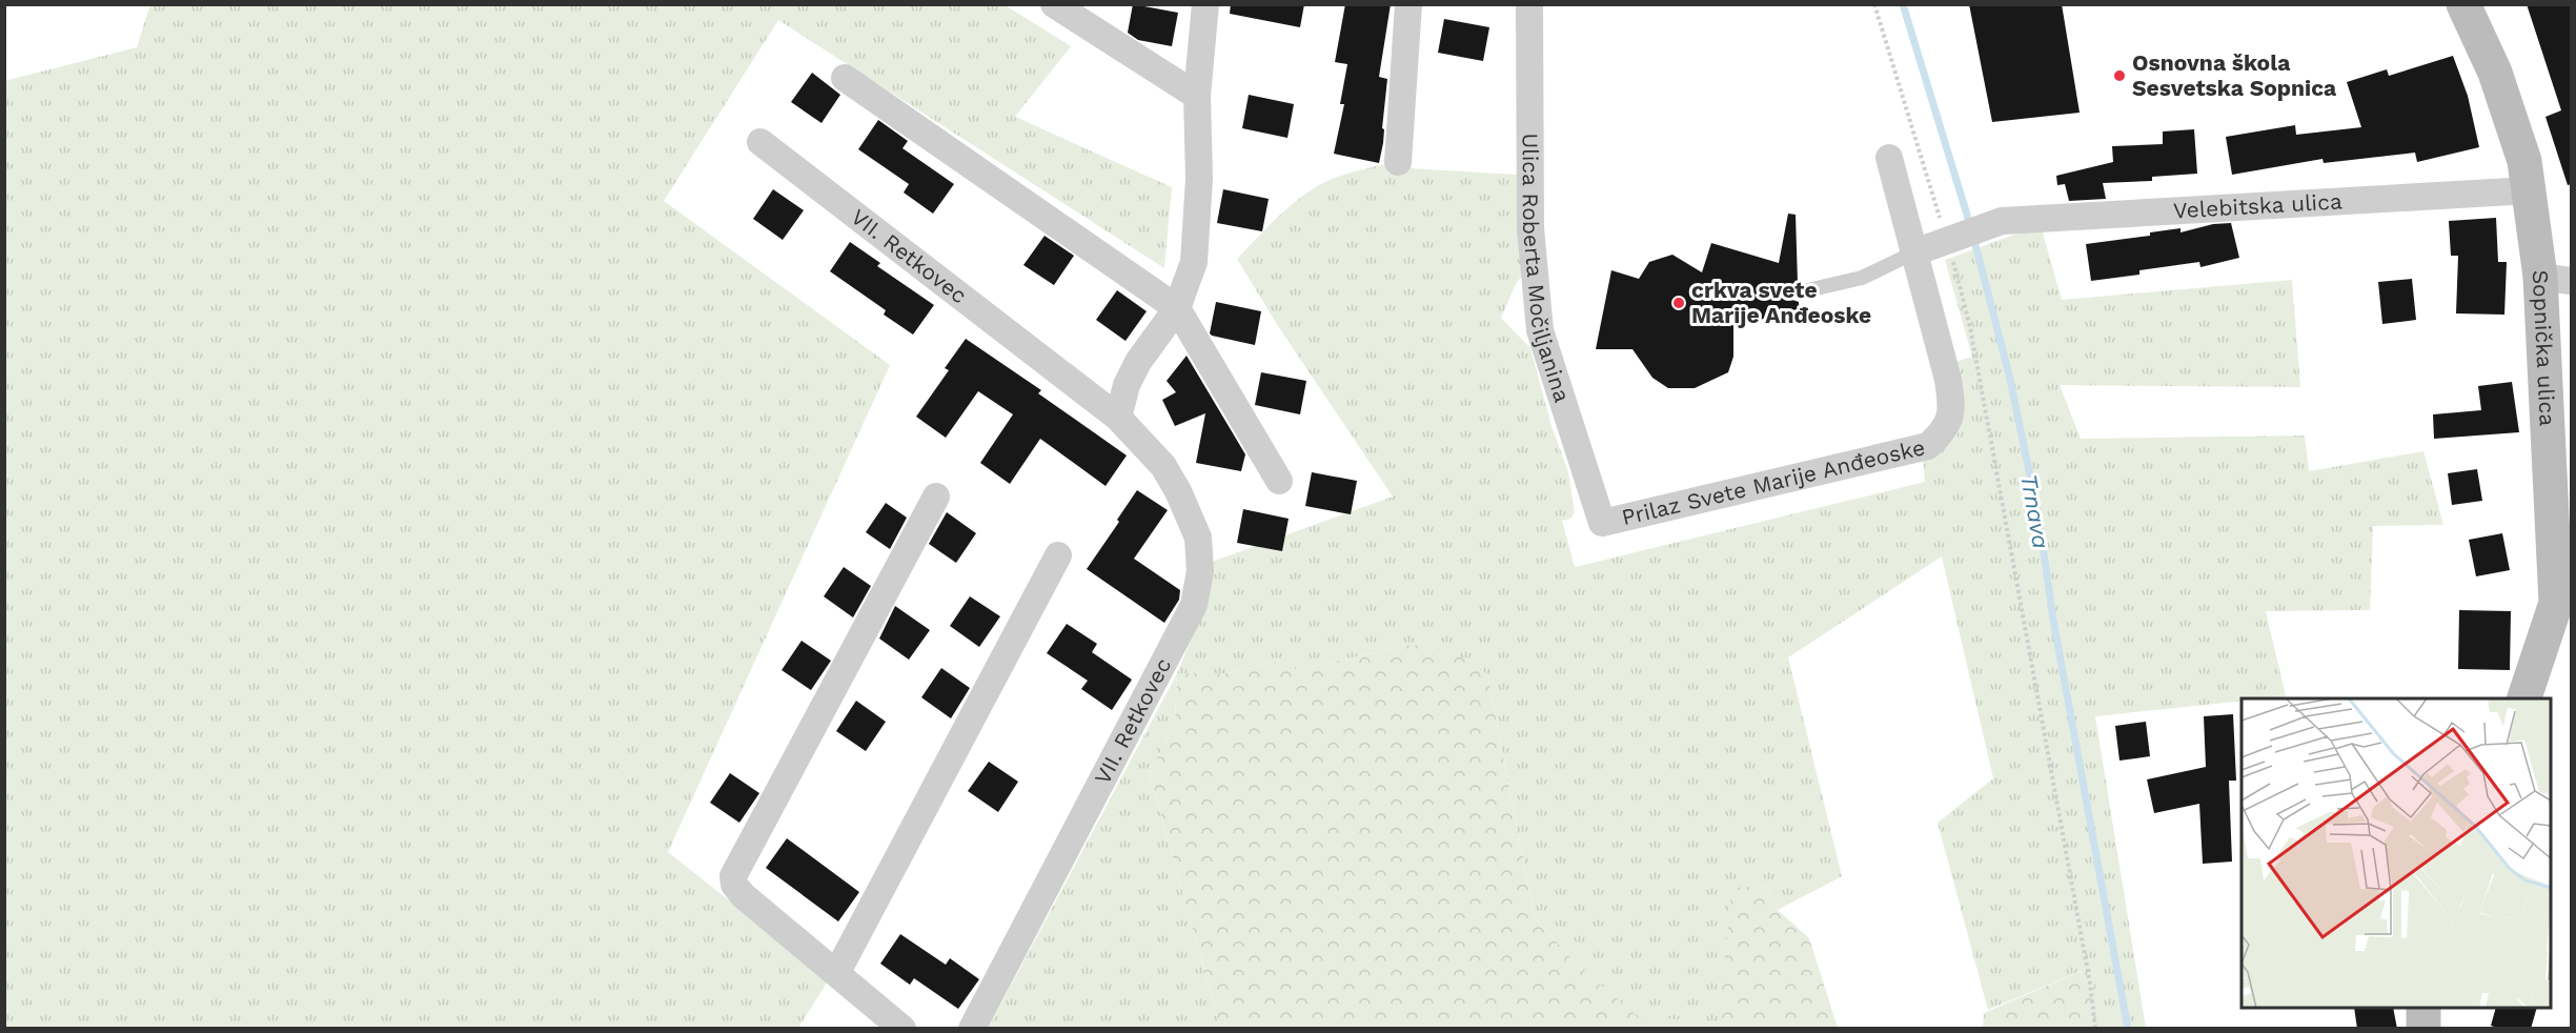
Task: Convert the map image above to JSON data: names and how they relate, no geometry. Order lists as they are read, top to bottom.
{
  "streets": {
    "street": [
      "Velebitska ulica",
      "VII. Retkovec",
      "Ulica Roberta Močiljanina",
      "Sopnička ulica",
      "Prilaz Svete Marije Anđeoske"
    ]
  },
  "crossings": [
    ["Velebitska ulica", "Sopnička ulica"],
    ["Ulica Roberta Močiljanina", "Prilaz Svete Marije Anđeoske"]
  ],
  "water": ["Trnava"],
  "places": ["Osnovna škola Sesvetska Sopnica", "crkva svete Marije Anđeoske"]
}
